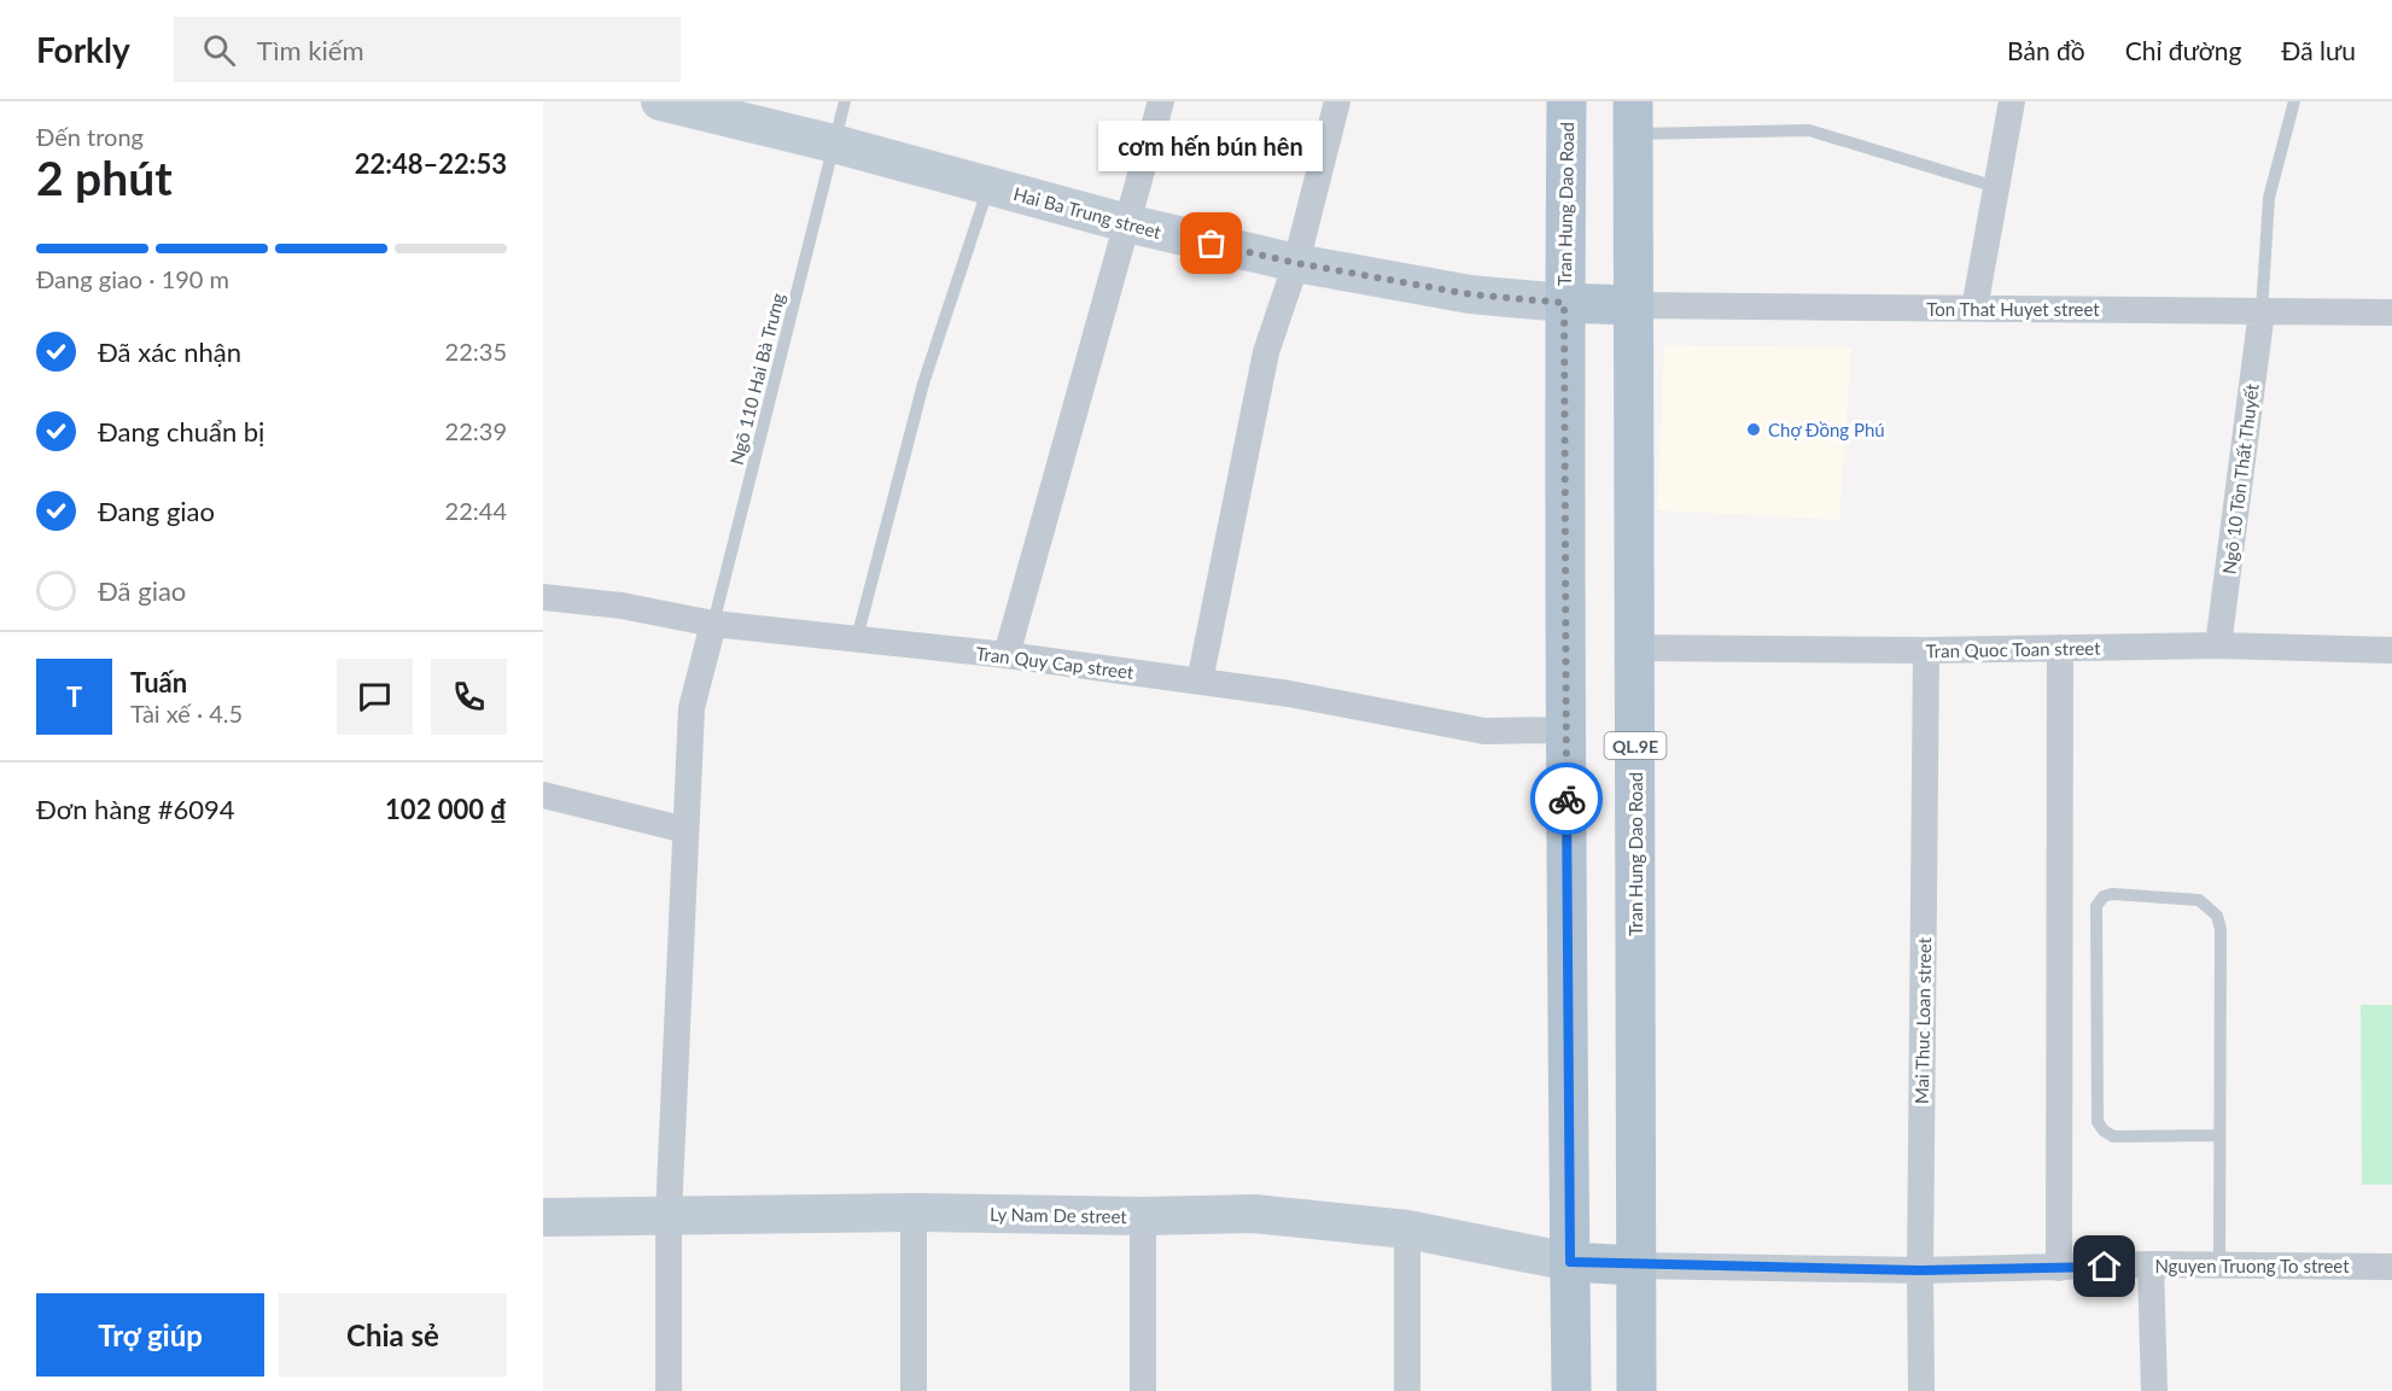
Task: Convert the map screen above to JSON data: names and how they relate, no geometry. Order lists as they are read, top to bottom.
{
  "streets": {
    "main road": ["Tran Hung Dao Road", "QL.9E"],
    "street": [
      "Hai Ba Trung street",
      "Ton That Huyet street",
      "Ngõ 10 Tôn Thất Thuyết",
      "Tran Quoc Toan street",
      "Tran Quy Cap street",
      "Mai Thuc Loan street",
      "Ly Nam De street",
      "Nguyen Truong To street"
    ],
    "lane": ["Ngõ 110 Hai Bà Trưng"]
  },
  "crossings": [
    ["Tran Hung Dao Road", "Hai Ba Trung street"],
    ["Tran Hung Dao Road", "Ton That Huyet street"],
    ["Tran Hung Dao Road", "Tran Quoc Toan street"],
    ["Tran Hung Dao Road", "Tran Quy Cap street"],
    ["Tran Hung Dao Road", "Ly Nam De street"],
    ["Tran Hung Dao Road", "Nguyen Truong To street"],
    ["Hai Ba Trung street", "Ngõ 110 Hai Bà Trưng"],
    ["Ton That Huyet street", "Ngõ 10 Tôn Thất Thuyết"],
    ["Ngõ 110 Hai Bà Trưng", "Tran Quy Cap street"],
    ["Ngõ 10 Tôn Thất Thuyết", "Tran Quoc Toan street"],
    ["Tran Quoc Toan street", "Mai Thuc Loan street"],
    ["Mai Thuc Loan street", "Nguyen Truong To street"]
  ],
  "places": ["cơm hến bún hên", "Chợ Đồng Phú"],
  "page": {
    "header": "Forkly",
    "search": "Tìm kiếm",
    "nav": ["Bản đồ", "Chỉ đường", "Đã lưu"],
    "heading": ["2 phút", "Đến trong", "22:48–22:53"],
    "panel": [
      "Tuấn",
      "Tài xế · 4.5",
      "Đơn hàng #6094",
      "102 000 ₫"
    ],
    "bubble": "cơm hến bún hên",
    "bar": "Đang giao · 190 m",
    "list": [
      ["Đã xác nhận", "22:35"],
      ["Đang chuẩn bị", "22:39"],
      ["Đang giao", "22:44"],
      "Đã giao"
    ],
    "round": "T",
    "buttons": ["Trợ giúp", "Chia sẻ"]
  }
}
